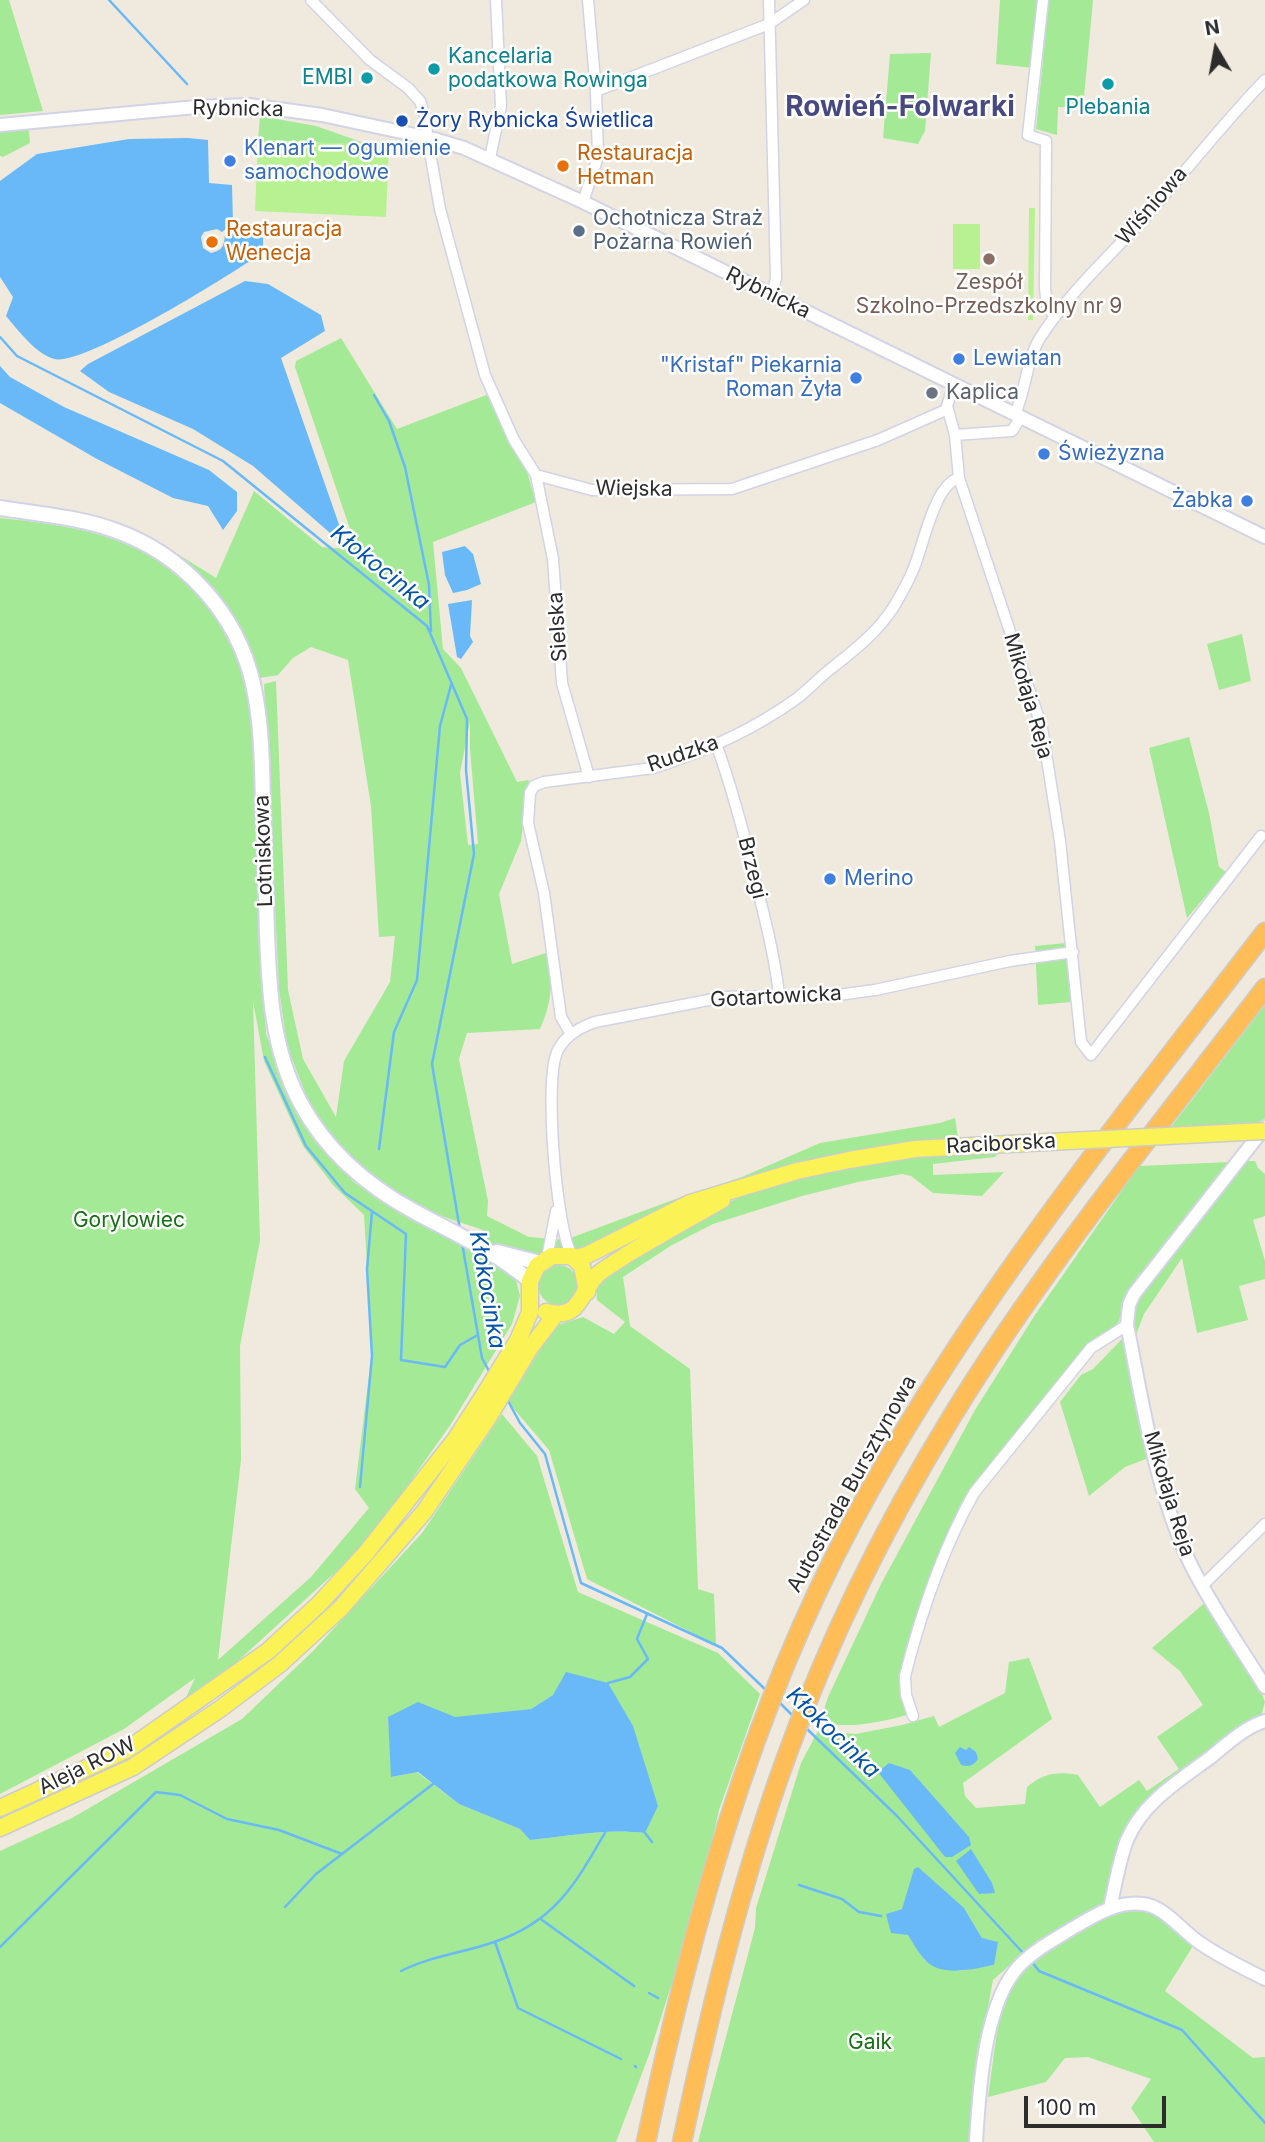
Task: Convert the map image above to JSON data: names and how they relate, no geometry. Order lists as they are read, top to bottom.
{
  "streets": {
    "highway": ["Autostrada Bursztynowa"],
    "main road": ["Lotniskowa", "Raciborska", "Aleja ROW"],
    "street": [
      "Rybnicka",
      "Wiśniowa",
      "Wiejska",
      "Sielska",
      "Mikołaja Reja",
      "Rudzka",
      "Brzegi",
      "Gotartowicka"
    ]
  },
  "crossings": [
    ["Rybnicka", "Wiśniowa"],
    ["Rybnicka", "Mikołaja Reja"],
    ["Wiejska", "Sielska"],
    ["Wiejska", "Mikołaja Reja"],
    ["Sielska", "Rudzka"],
    ["Mikołaja Reja", "Rudzka"],
    ["Mikołaja Reja", "Gotartowicka"],
    ["Rudzka", "Brzegi"],
    ["Rudzka", "Gotartowicka"],
    ["Lotniskowa", "Raciborska"],
    ["Lotniskowa", "Aleja ROW"],
    ["Brzegi", "Gotartowicka"],
    ["Raciborska", "Aleja ROW"]
  ],
  "districts": ["Rowień-Folwarki"],
  "water": ["Kłokocinka"],
  "parks": ["Gorylowiec", "Gaik"],
  "places": [
    "Kancelaria podatkowa Rowinga",
    "EMBI",
    "Plebania",
    "Żory Rybnicka Świetlica",
    "Klenart — ogumienie samochodowe",
    "Restauracja Hetman",
    "Ochotnicza Straż Pożarna Rowień",
    "Restauracja Wenecja",
    "Zespół Szkolno-Przedszkolny nr 9",
    "Lewiatan",
    "\"Kristaf\" Piekarnia Roman Żyła",
    "Kaplica",
    "Świeżyzna",
    "Żabka",
    "Merino"
  ],
  "scale_bar": "100 m",
  "north": "top"
}
